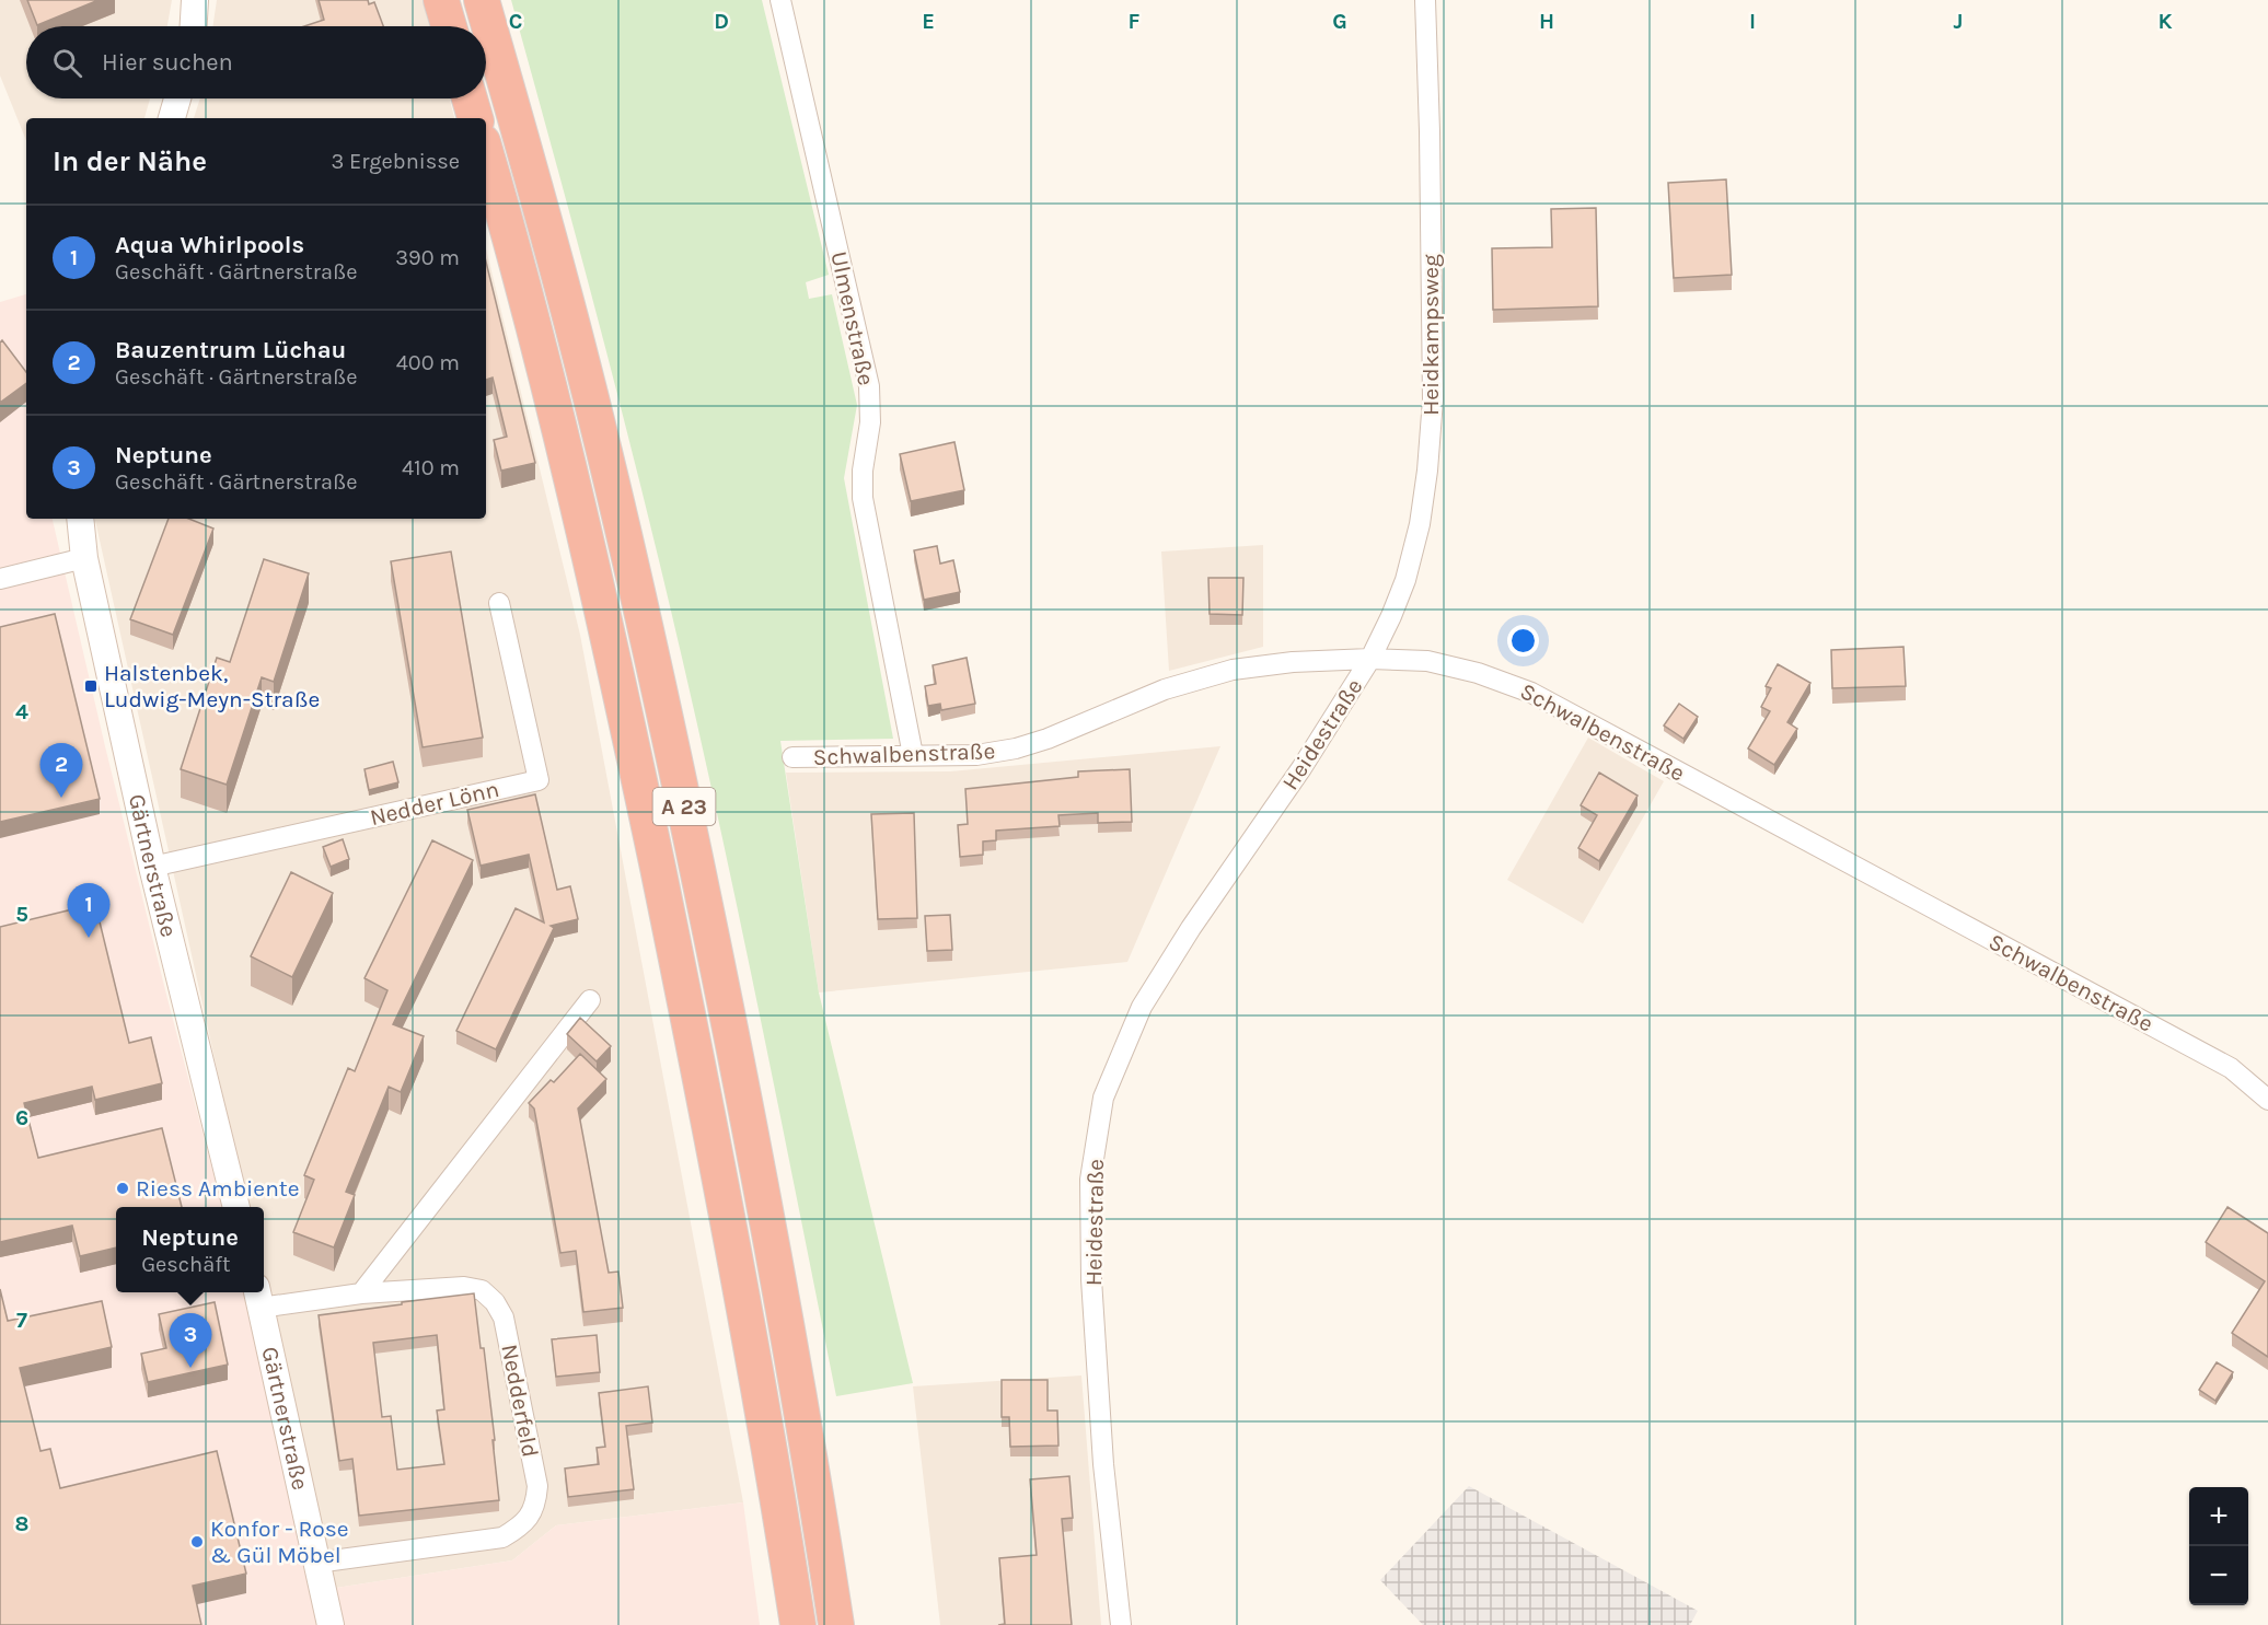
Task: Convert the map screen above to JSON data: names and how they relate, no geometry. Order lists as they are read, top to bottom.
{
  "streets": {
    "highway": ["A 23"],
    "street": [
      "Ulmenstraße",
      "Heidkampsweg",
      "Schwalbenstraße",
      "Heidestraße",
      "Nedder Lönn",
      "Gärtnerstraße",
      "Nedderfeld"
    ]
  },
  "crossings": [
    ["Ulmenstraße", "Schwalbenstraße"],
    ["Heidkampsweg", "Schwalbenstraße"],
    ["Heidkampsweg", "Heidestraße"],
    ["Schwalbenstraße", "Heidestraße"],
    ["Nedder Lönn", "Gärtnerstraße"],
    ["Gärtnerstraße", "Nedderfeld"]
  ],
  "places": {
    "transit": ["Halstenbek, Ludwig-Meyn-Straße"],
    "other": ["Riess Ambiente", "Konfor - Rose & Gül Möbel"]
  },
  "page": {
    "search": "Hier suchen",
    "heading": ["In der Nähe", "3 Ergebnisse"],
    "list": [
      {
        "mark": "1",
        "name": "Aqua Whirlpools",
        "note": "Geschäft · Gärtnerstraße",
        "value": "390 m"
      },
      {
        "mark": "2",
        "name": "Bauzentrum Lüchau",
        "note": "Geschäft · Gärtnerstraße",
        "value": "400 m"
      },
      {
        "mark": "3",
        "name": "Neptune",
        "note": "Geschäft · Gärtnerstraße",
        "value": "410 m"
      }
    ],
    "pins": ["2", "1", "3"],
    "popup": ["Neptune", "Geschäft"],
    "map_buttons": ["+", "−"]
  },
  "grid": {
    "columns": [
      "C",
      "D",
      "E",
      "F",
      "G",
      "H",
      "I",
      "J",
      "K"
    ],
    "rows": [
      "4",
      "5",
      "6",
      "7",
      "8"
    ]
  }
}
